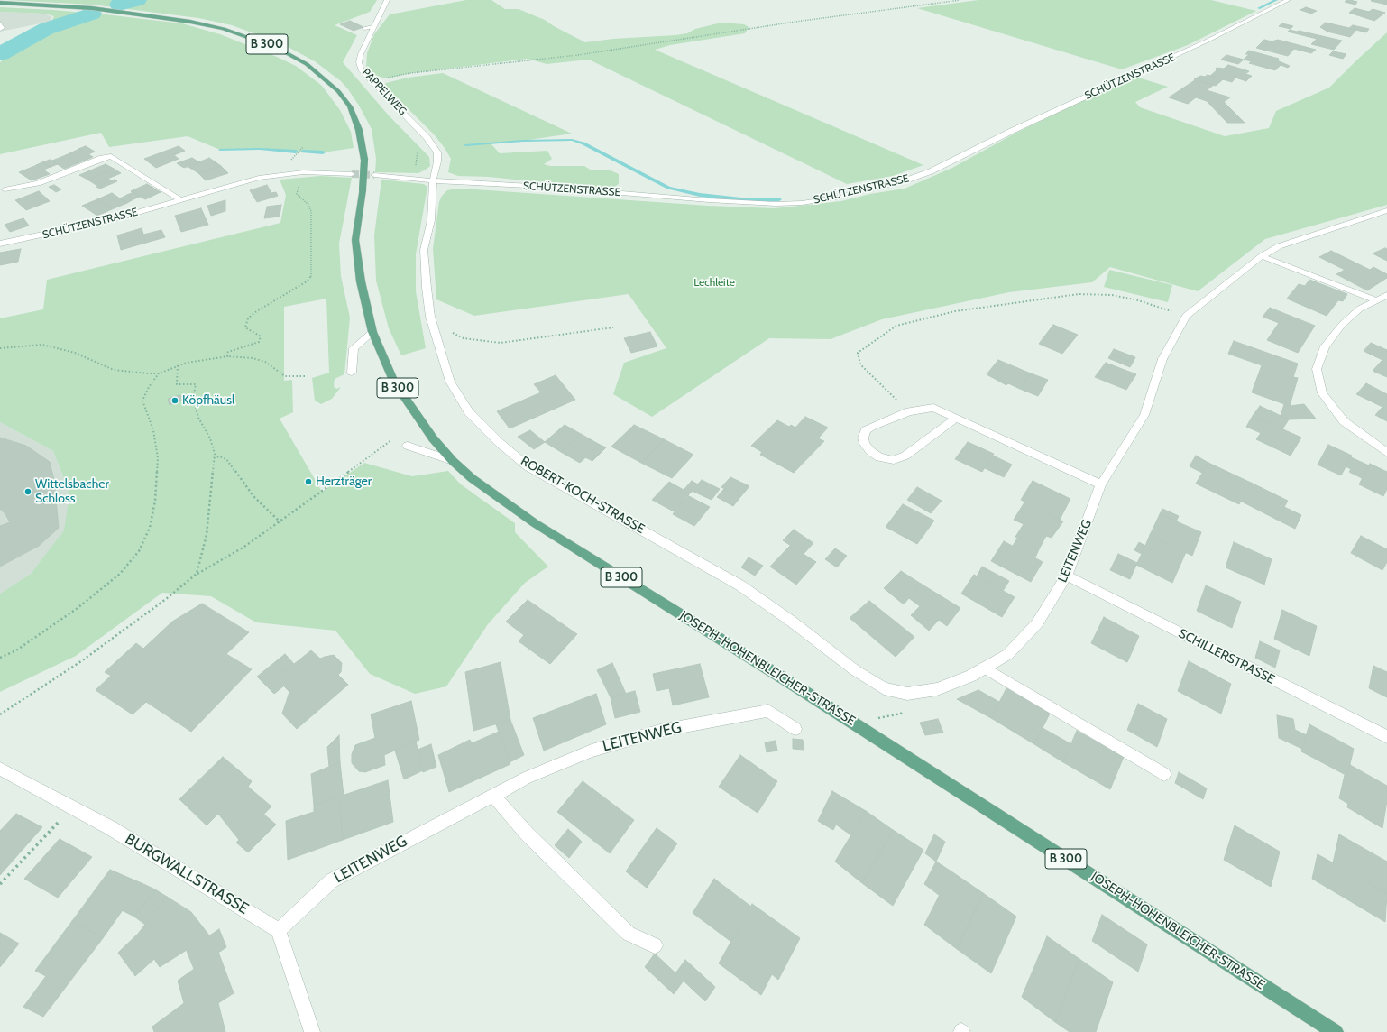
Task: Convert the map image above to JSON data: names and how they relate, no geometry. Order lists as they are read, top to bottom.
{
  "streets": {
    "main road": ["B 300", "JOSEPH-HOHENBLEICHER-STRASSE"],
    "street": [
      "SCHÜTZENSTRASSE",
      "PAPPELWEG",
      "ROBERT-KOCH-STRASSE",
      "LEITENWEG",
      "SCHILLERSTRASSE",
      "BURGWALLSTRASSE"
    ]
  },
  "crossings": [
    ["SCHÜTZENSTRASSE", "PAPPELWEG"],
    ["SCHÜTZENSTRASSE", "ROBERT-KOCH-STRASSE"],
    ["PAPPELWEG", "ROBERT-KOCH-STRASSE"],
    ["ROBERT-KOCH-STRASSE", "LEITENWEG"],
    ["LEITENWEG", "SCHILLERSTRASSE"],
    ["LEITENWEG", "BURGWALLSTRASSE"]
  ],
  "parks": ["Lechleite"],
  "places": ["Köpfhäusl", "Herzträger", "Wittelsbacher Schloss"]
}
